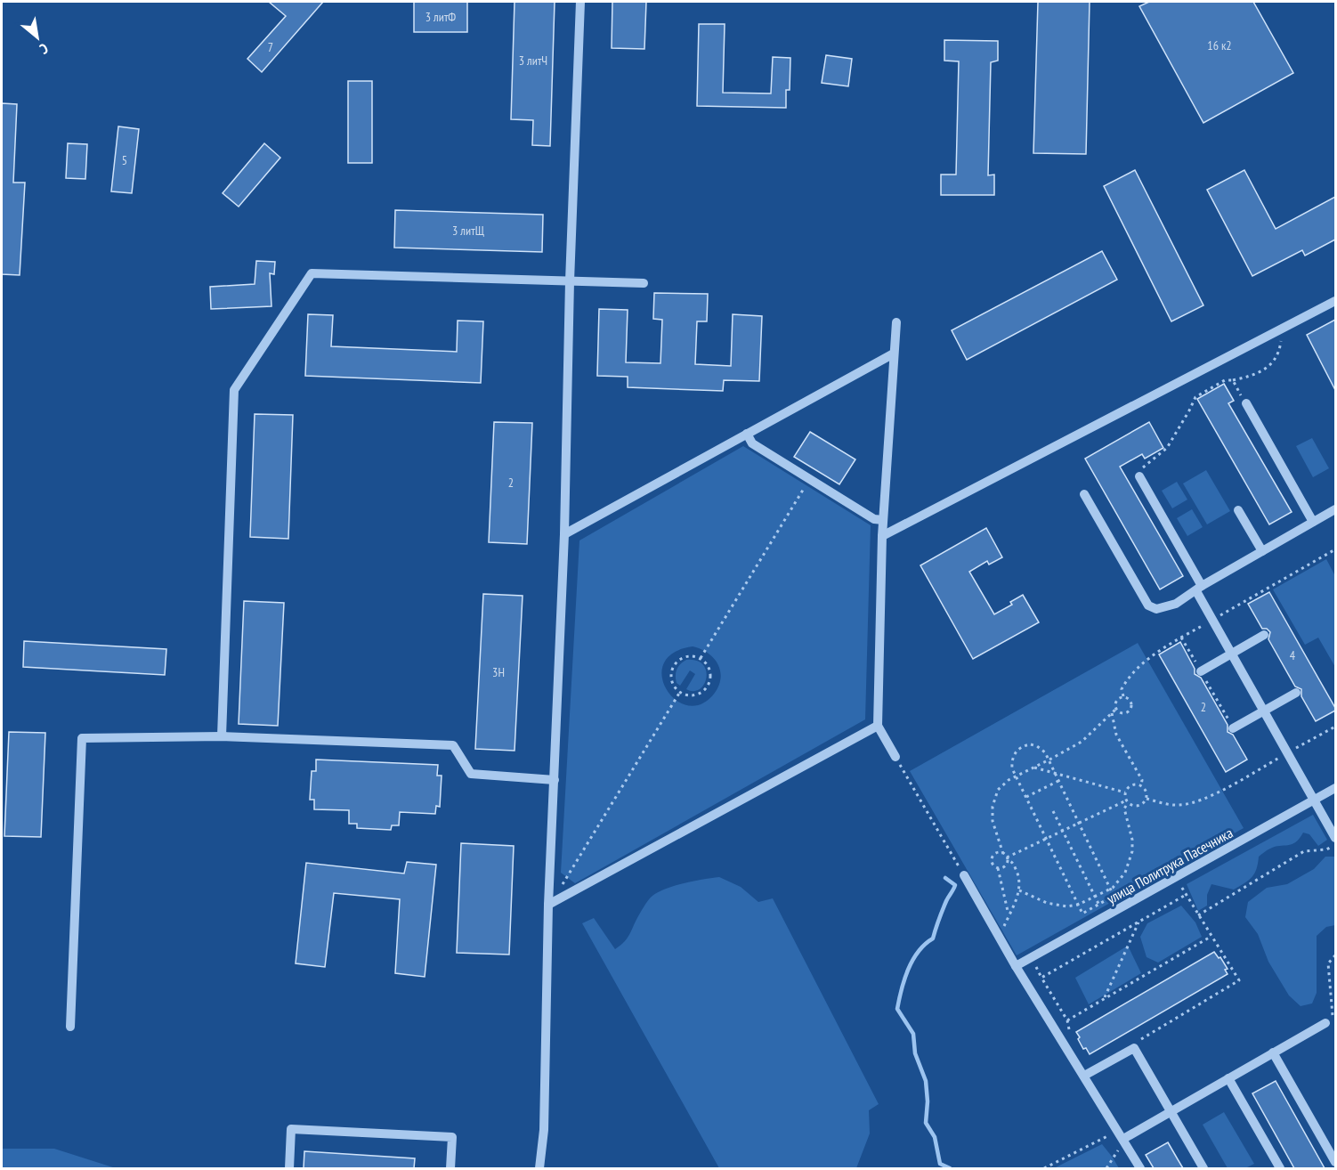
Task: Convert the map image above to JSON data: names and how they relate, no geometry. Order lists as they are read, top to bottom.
{
  "streets": {
    "street": ["улица Политрука Пасечника"]
  },
  "house_numbers": [
    "3 литФ",
    "16 к2",
    "7",
    "3 литЧ",
    "5",
    "3 литЩ",
    "2",
    "4",
    "3Н",
    "2"
  ],
  "north": "bottom right"
}
